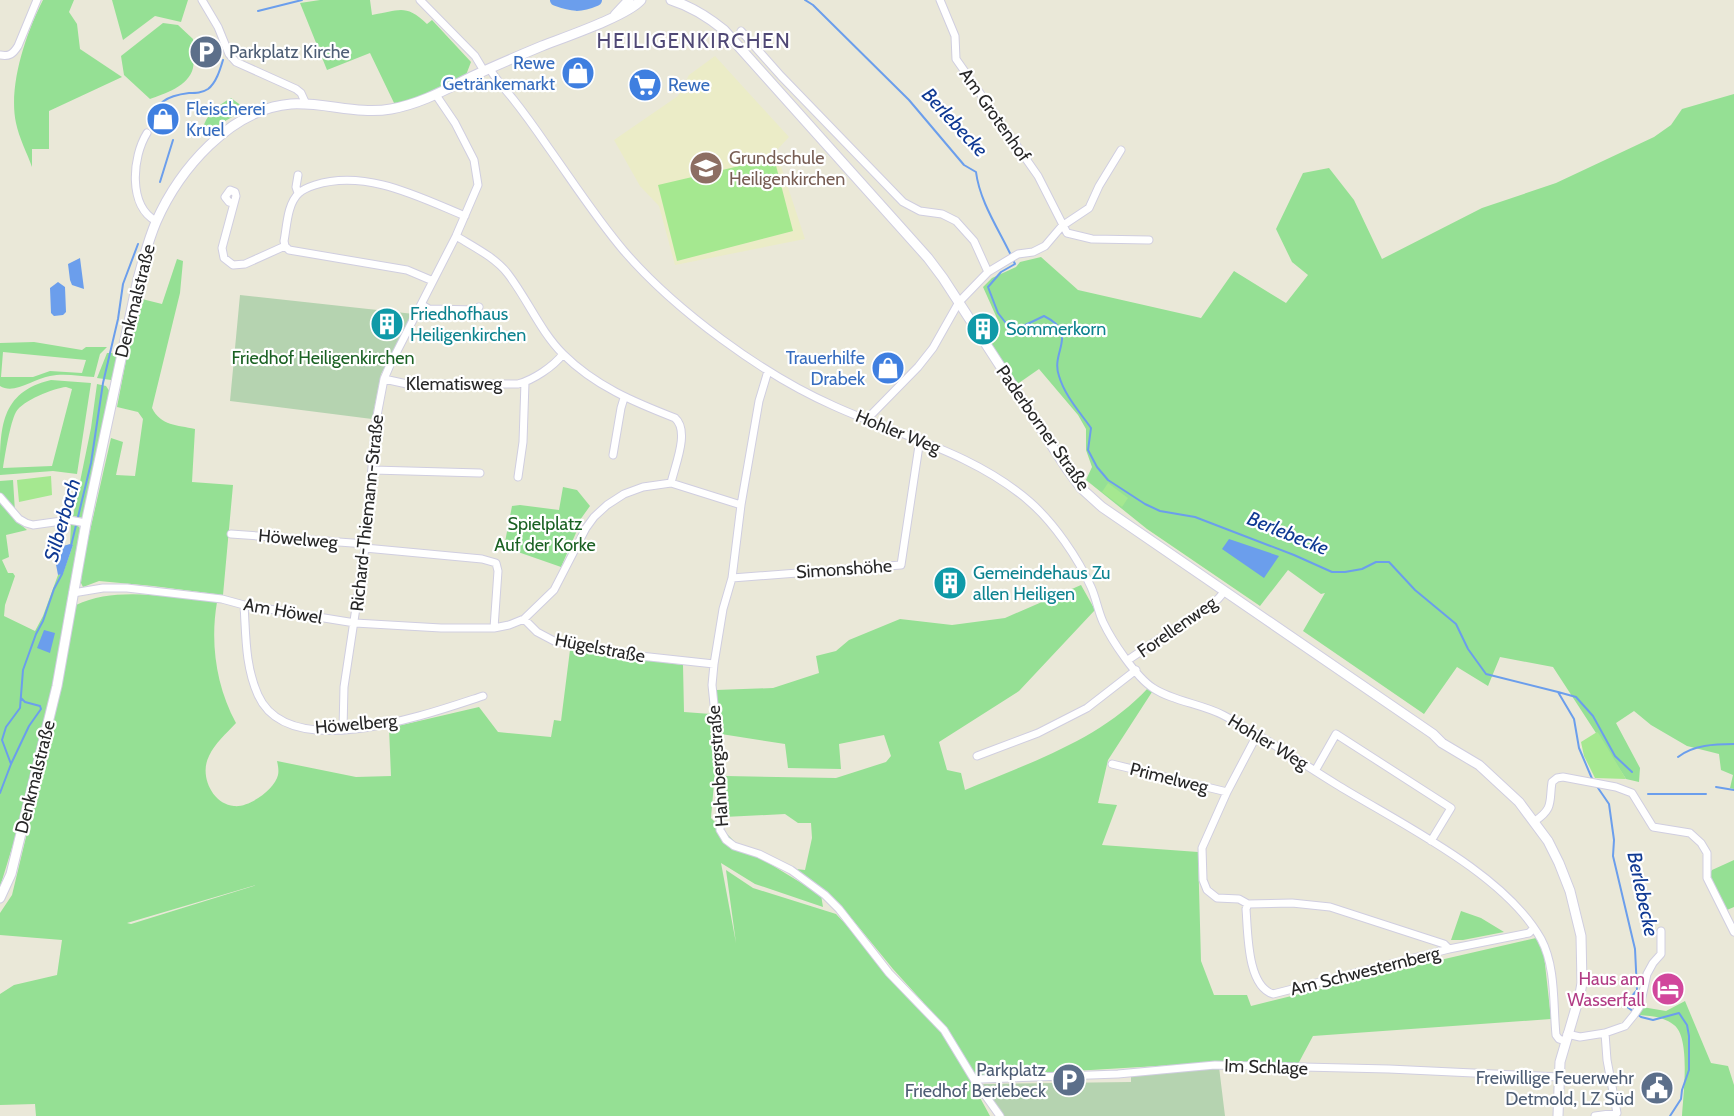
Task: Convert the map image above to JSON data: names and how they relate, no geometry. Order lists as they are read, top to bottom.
{
  "streets": {
    "main road": ["Denkmalstraße", "Paderborner Straße"],
    "street": [
      "Am Grotenhof",
      "Klematisweg",
      "Hohler Weg",
      "Richard-Thiemann-Straße",
      "Höwelweg",
      "Simonshöhe",
      "Am Höwel",
      "Forellenweg",
      "Hügelstraße",
      "Höwelberg",
      "Hahnbergstraße",
      "Primelweg",
      "Am Schwesternberg",
      "Im Schlage"
    ]
  },
  "crossings": [
    ["Denkmalstraße", "Hohler Weg"],
    ["Denkmalstraße", "Richard-Thiemann-Straße"],
    ["Denkmalstraße", "Am Höwel"],
    ["Klematisweg", "Richard-Thiemann-Straße"],
    ["Paderborner Straße", "Hohler Weg"],
    ["Paderborner Straße", "Forellenweg"],
    ["Paderborner Straße", "Im Schlage"],
    ["Hohler Weg", "Simonshöhe"],
    ["Hohler Weg", "Forellenweg"],
    ["Hohler Weg", "Hahnbergstraße"],
    ["Hohler Weg", "Am Schwesternberg"],
    ["Richard-Thiemann-Straße", "Höwelweg"],
    ["Richard-Thiemann-Straße", "Am Höwel"],
    ["Richard-Thiemann-Straße", "Höwelberg"],
    ["Höwelweg", "Am Höwel"],
    ["Simonshöhe", "Hahnbergstraße"],
    ["Am Höwel", "Höwelberg"],
    ["Hügelstraße", "Hahnbergstraße"],
    ["Hahnbergstraße", "Im Schlage"],
    ["Primelweg", "Am Schwesternberg"]
  ],
  "districts": ["HEILIGENKIRCHEN"],
  "water": ["Berlebecke", "Silberbach"],
  "parks": ["Friedhof Heiligenkirchen", "Spielplatz Auf der Korke"],
  "places": {
    "parking": ["Parkplatz Kirche", "Parkplatz Friedhof Berlebeck"],
    "shop": ["Rewe Getränkemarkt", "Fleischerei Kruel", "Trauerhilfe Drabek"],
    "supermarket": ["Rewe"],
    "school or university": ["Grundschule Heiligenkirchen"],
    "building": ["Friedhofhaus Heiligenkirchen", "Sommerkorn", "Gemeindehaus Zu allen Heiligen"],
    "hotel": ["Haus am Wasserfall"],
    "public building": ["Freiwillige Feuerwehr Detmold, LZ Süd"]
  }
}
